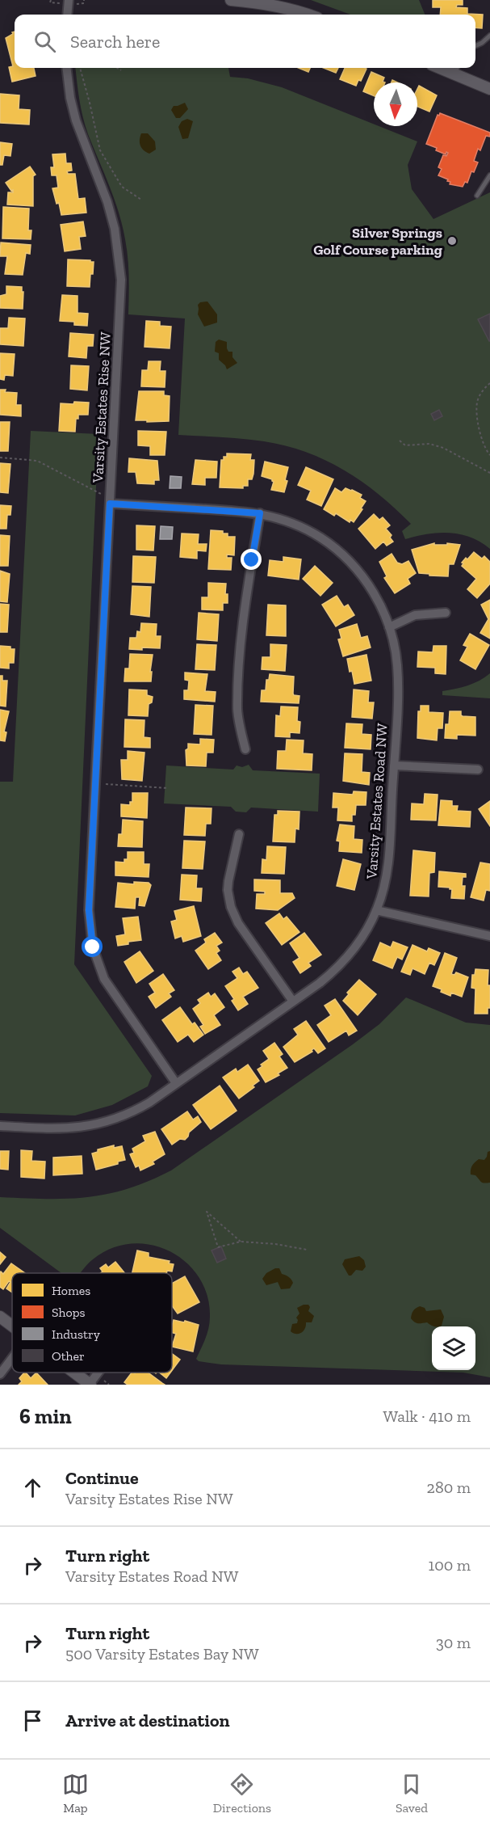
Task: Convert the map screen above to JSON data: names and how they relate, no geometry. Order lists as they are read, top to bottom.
{
  "streets": {
    "street": ["Varsity Estates Rise NW", "Varsity Estates Road NW"]
  },
  "crossings": [
    ["Varsity Estates Rise NW", "Varsity Estates Road NW"]
  ],
  "places": ["Silver Springs Golf Course parking"],
  "legend": [
    "Homes",
    "Shops",
    "Industry",
    "Other"
  ],
  "north": "bottom",
  "page": {
    "search": "Search here",
    "heading": ["6 min", "Walk · 410 m"],
    "list": [
      ["Continue", "Varsity Estates Rise NW", "280 m"],
      ["Turn right", "Varsity Estates Road NW", "100 m"],
      ["Turn right", "500 Varsity Estates Bay NW", "30 m"],
      "Arrive at destination"
    ],
    "nav": ["Map", "Directions", "Saved"]
  }
}
